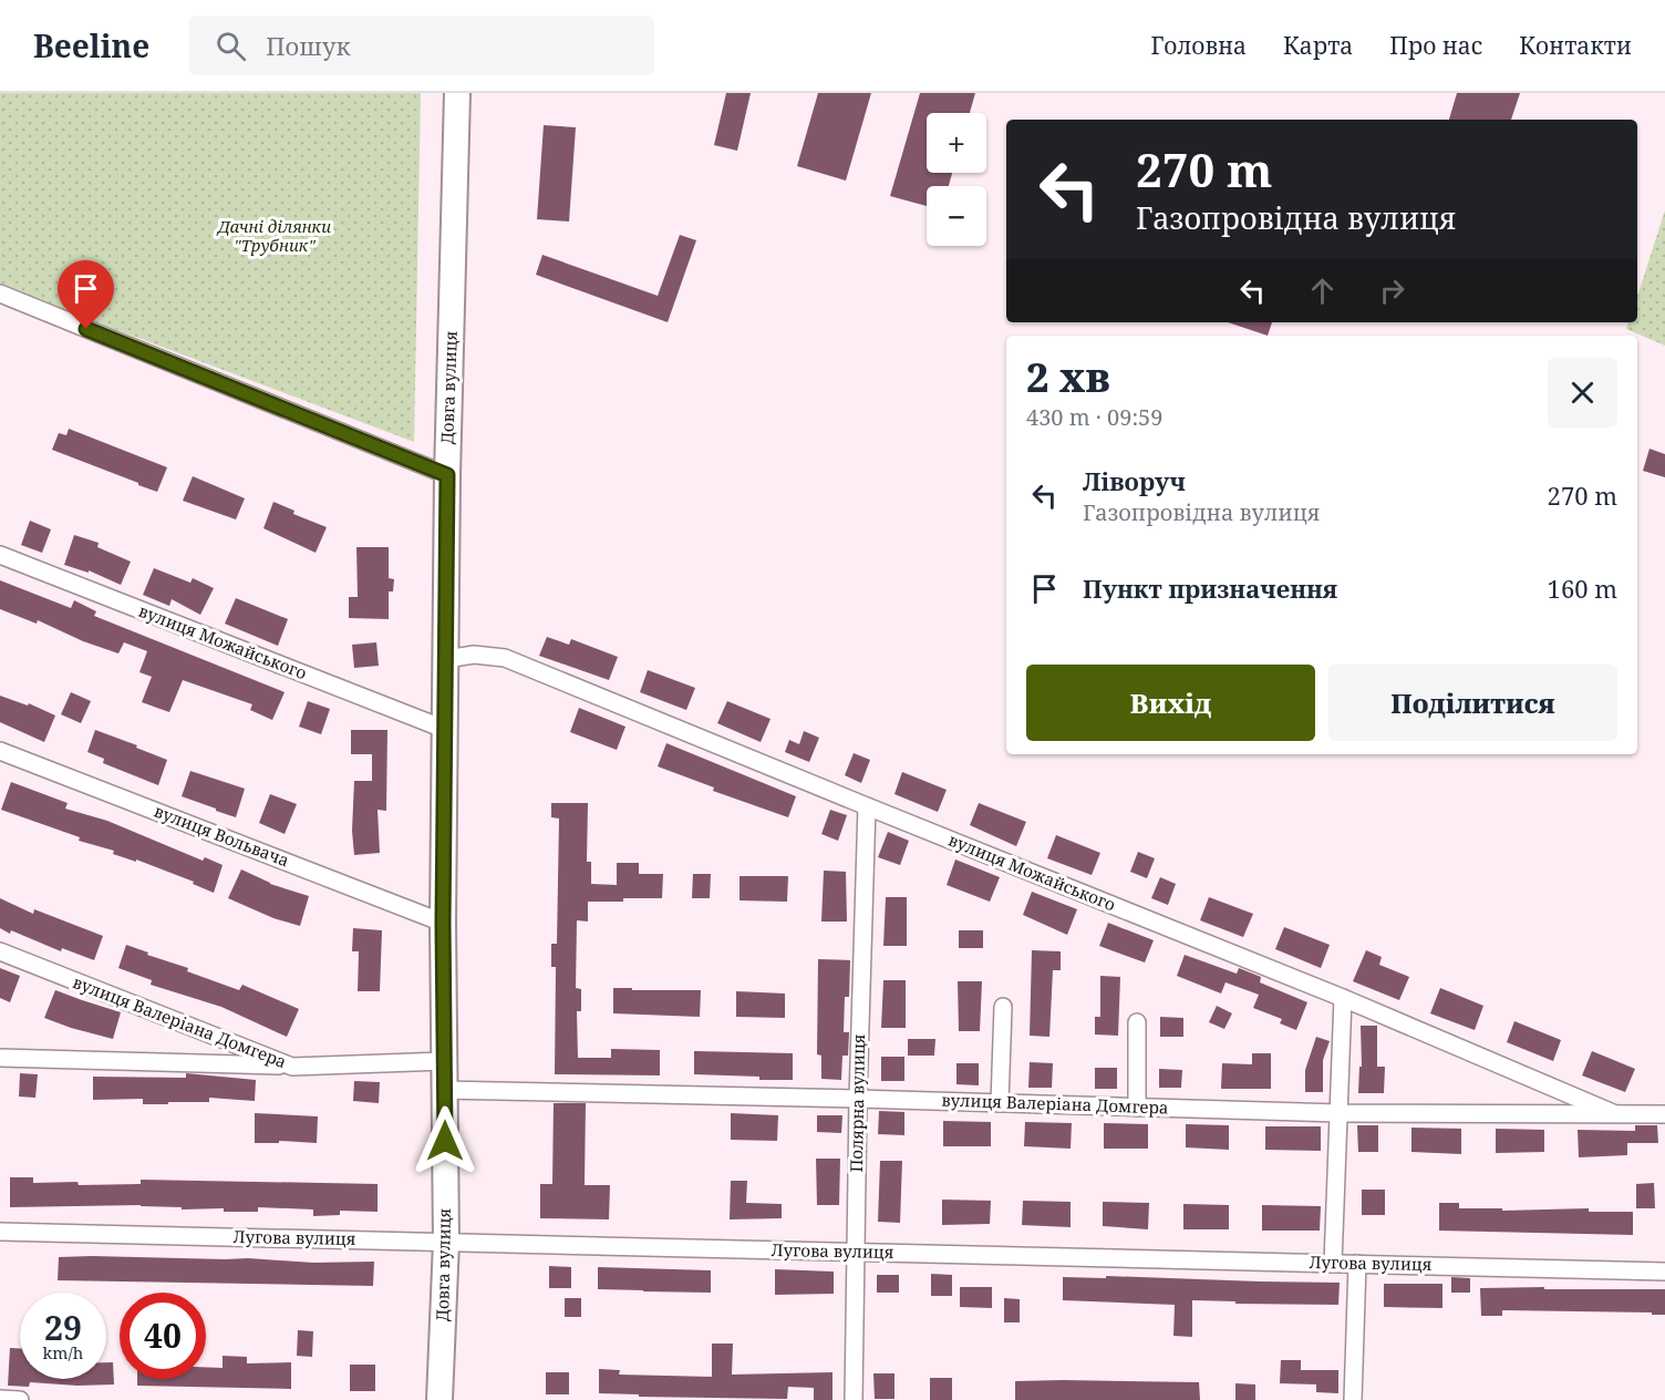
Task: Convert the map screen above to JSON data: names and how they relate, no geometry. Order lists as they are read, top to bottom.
{
  "streets": {
    "street": [
      "Довга вулиця",
      "вулиця Можайського",
      "вулиця Вольвача",
      "вулиця Валеріана Домгера",
      "Полярна вулиця",
      "Лугова вулиця"
    ]
  },
  "crossings": [
    ["Довга вулиця", "вулиця Можайського"],
    ["Довга вулиця", "вулиця Вольвача"],
    ["Довга вулиця", "вулиця Валеріана Домгера"],
    ["Довга вулиця", "Лугова вулиця"],
    ["вулиця Можайського", "вулиця Валеріана Домгера"],
    ["вулиця Можайського", "Полярна вулиця"],
    ["вулиця Валеріана Домгера", "Полярна вулиця"],
    ["Полярна вулиця", "Лугова вулиця"]
  ],
  "parks": ["Дачні ділянки \"Трубник\""],
  "page": {
    "header": "Beeline",
    "search": "Пошук",
    "nav": [
      "Головна",
      "Карта",
      "Про нас",
      "Контакти"
    ],
    "map_buttons": ["+", "−"],
    "turn": ["270 m", "Газопровідна вулиця"],
    "heading": ["2 хв", "430 m · 09:59"],
    "list": [
      {
        "name": "Ліворуч",
        "note": "Газопровідна вулиця",
        "value": "270 m"
      },
      {
        "name": "Пункт призначення",
        "value": "160 m"
      }
    ],
    "buttons": ["Вихід", "Поділитися"],
    "speed": "29 km/h",
    "limit": "40"
  }
}
